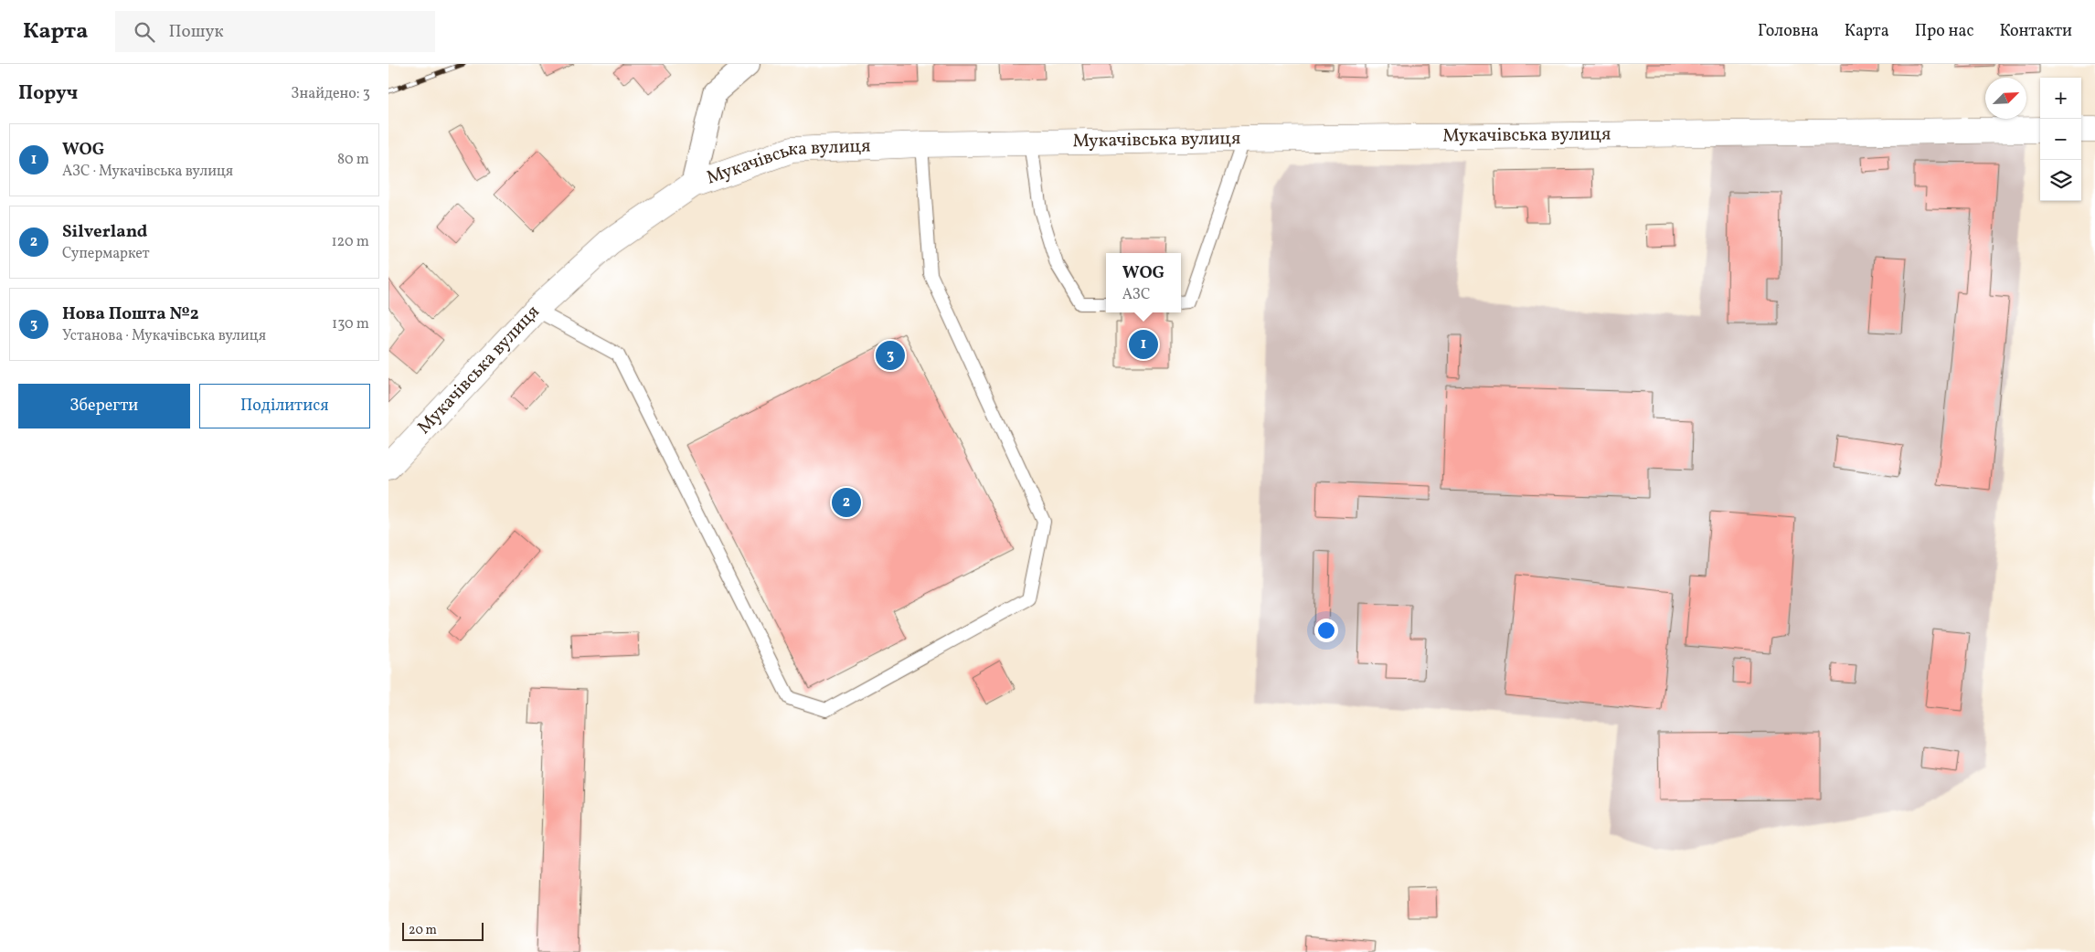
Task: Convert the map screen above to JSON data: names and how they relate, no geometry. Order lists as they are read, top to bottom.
{
  "streets": {
    "highway": ["Мукачівська вулиця"]
  },
  "scale_bar": "20 m",
  "north": "top right",
  "page": {
    "header": "Карта",
    "search": "Пошук",
    "nav": [
      "Головна",
      "Карта",
      "Про нас",
      "Контакти"
    ],
    "heading": ["Поруч", "Знайдено: 3"],
    "map_buttons": ["+", "−"],
    "list": [
      {
        "mark": "1",
        "name": "WOG",
        "note": "АЗС · Мукачівська вулиця",
        "value": "80 m"
      },
      {
        "mark": "2",
        "name": "Silverland",
        "note": "Супермаркет",
        "value": "120 m"
      },
      {
        "mark": "3",
        "name": "Нова Пошта №2",
        "note": "Установа · Мукачівська вулиця",
        "value": "130 m"
      }
    ],
    "popup": ["WOG", "АЗС"],
    "pins": ["1", "3", "2"],
    "buttons": ["Зберегти", "Поділитися"],
    "scale": "20 m"
  }
}
